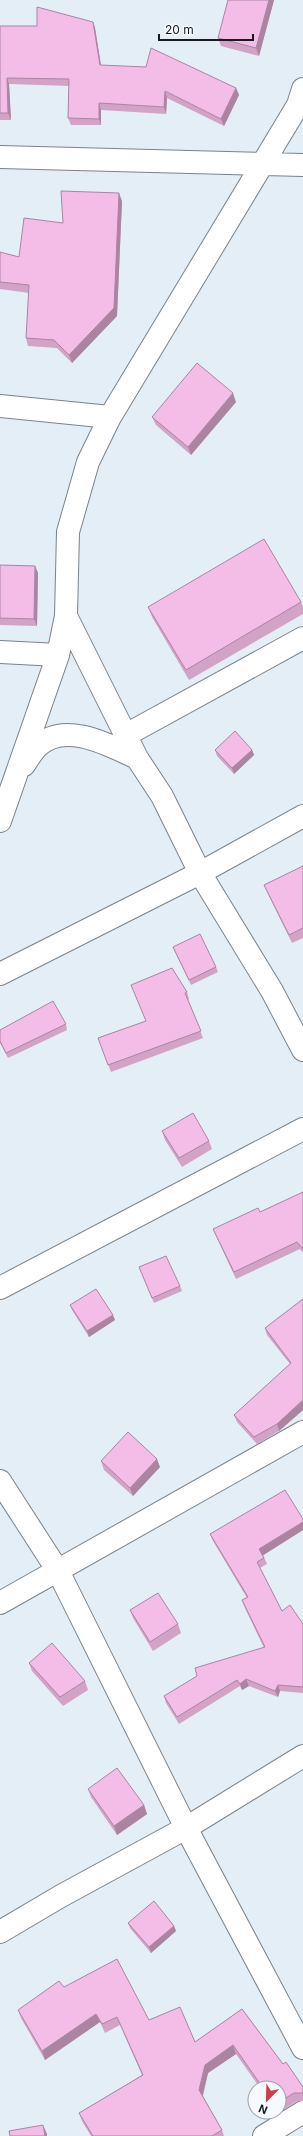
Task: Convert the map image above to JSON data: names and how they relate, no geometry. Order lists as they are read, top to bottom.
{
  "scale_bar": "20 m",
  "north": "bottom left"
}
